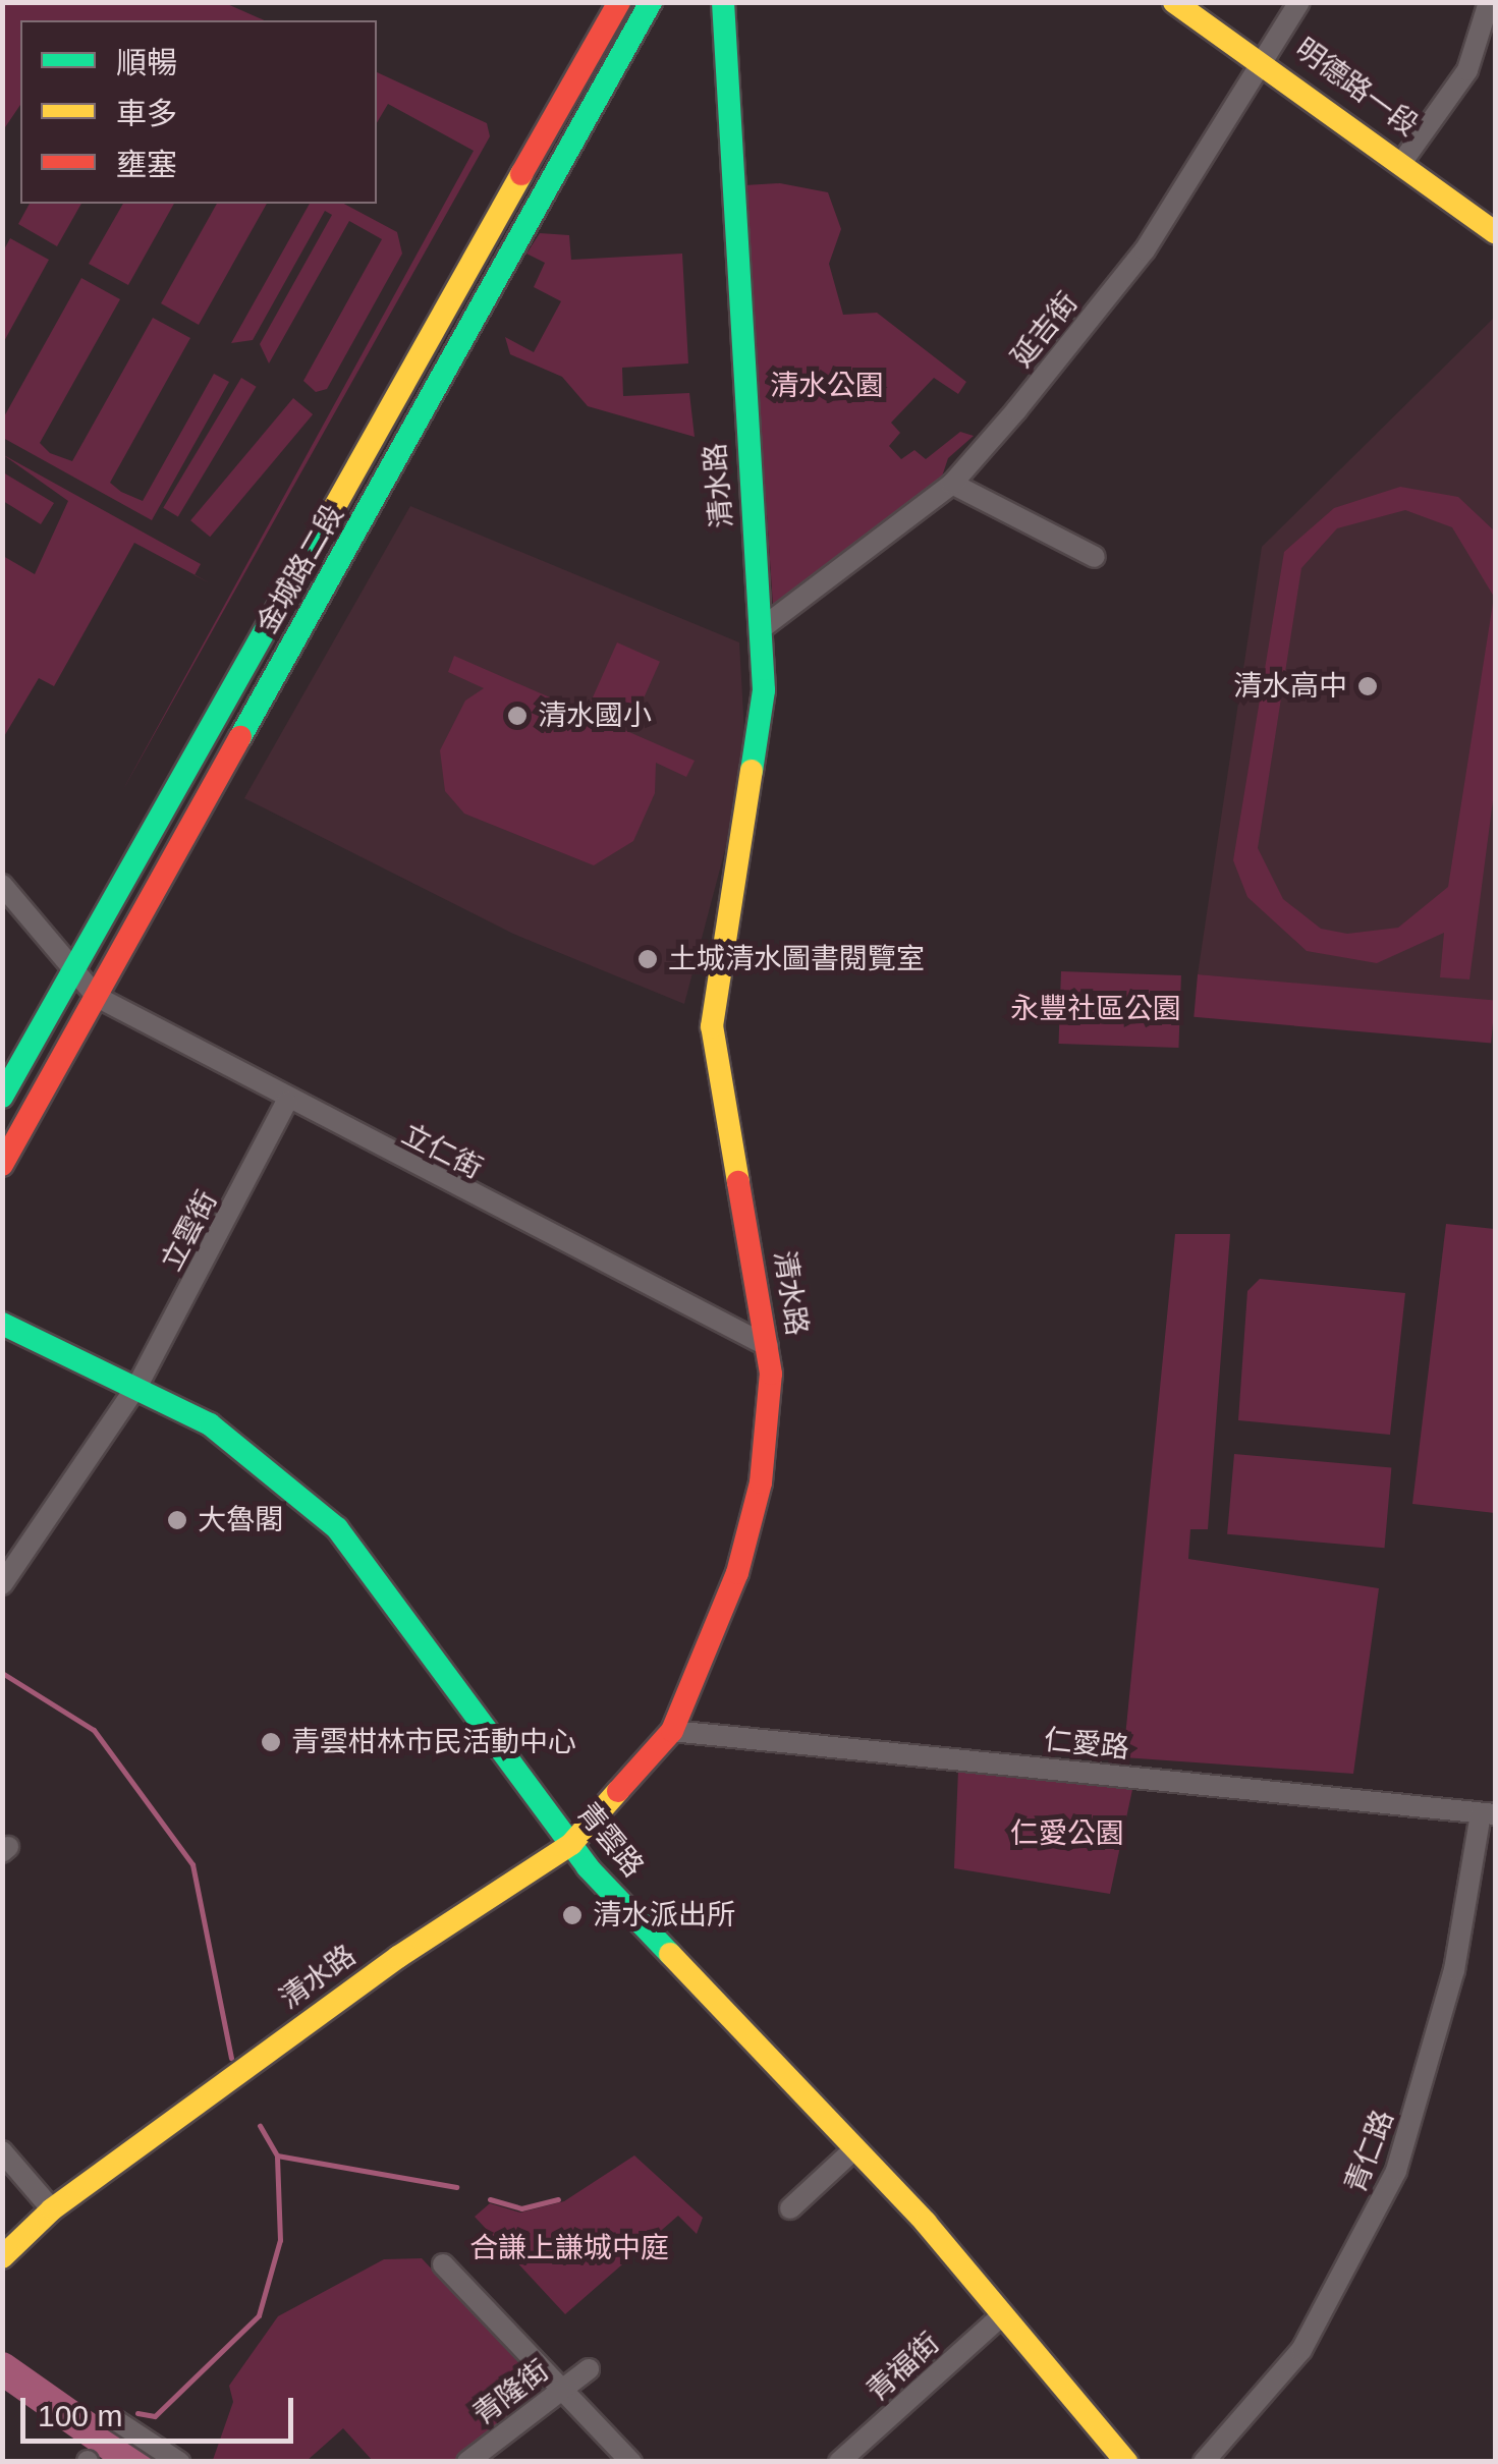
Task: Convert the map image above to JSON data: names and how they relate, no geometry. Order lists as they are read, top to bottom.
{
  "streets": {
    "street": [
      "明德路一段",
      "延吉街",
      "清水路",
      "金城路二段",
      "立仁街",
      "立雲街",
      "仁愛路",
      "青雲路",
      "青仁路",
      "青福街",
      "青隆街"
    ]
  },
  "crossings": [
    ["明德路一段", "延吉街"],
    ["延吉街", "清水路"],
    ["清水路", "立仁街"],
    ["清水路", "仁愛路"],
    ["清水路", "青雲路"],
    ["金城路二段", "立仁街"],
    ["立仁街", "立雲街"],
    ["立雲街", "青雲路"],
    ["仁愛路", "青仁路"],
    ["青雲路", "青福街"]
  ],
  "parks": [
    "清水公園",
    "永豐社區公園",
    "仁愛公園",
    "合謙上謙城中庭"
  ],
  "places": [
    "清水高中",
    "清水國小",
    "土城清水圖書閱覽室",
    "大魯閣",
    "青雲柑林市民活動中心",
    "清水派出所"
  ],
  "legend": ["順暢", "車多", "壅塞"],
  "scale_bar": "100 m"
}
